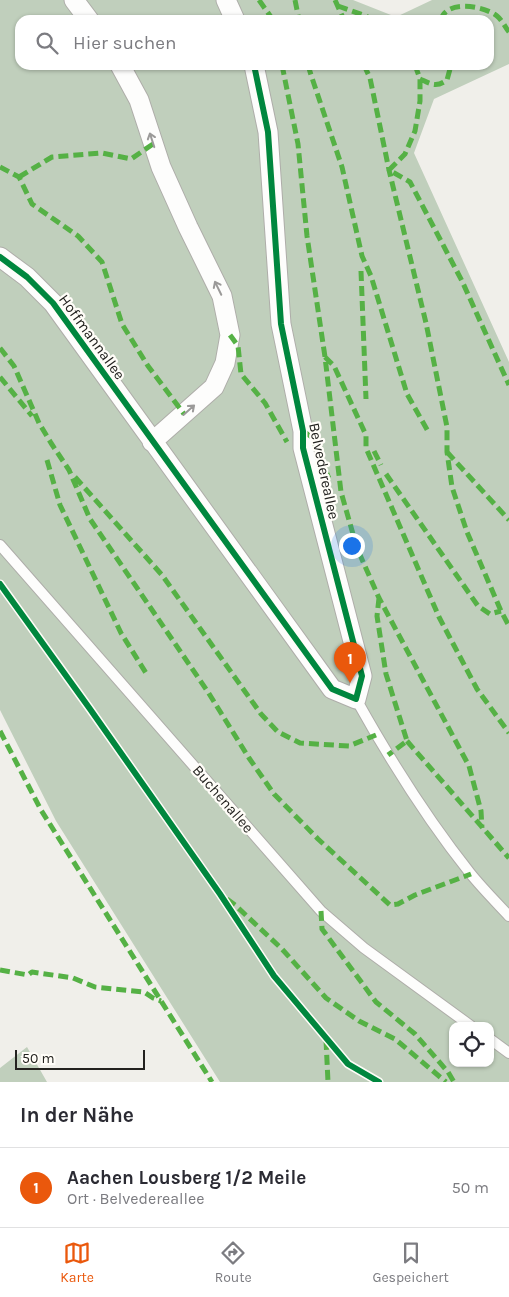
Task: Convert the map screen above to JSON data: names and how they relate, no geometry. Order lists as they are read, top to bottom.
{
  "streets": {
    "street": ["Hoffmannallee", "Belvedereallee"],
    "lane": ["Buchenallee"]
  },
  "scale_bar": "50 m",
  "page": {
    "search": "Hier suchen",
    "pins": "1",
    "scale": "50 m",
    "heading": "In der Nähe",
    "list": [
      {
        "mark": "1",
        "name": "Aachen Lousberg 1/2 Meile",
        "note": "Ort · Belvedereallee",
        "value": "50 m"
      }
    ],
    "nav": ["Karte", "Route", "Gespeichert"]
  }
}
